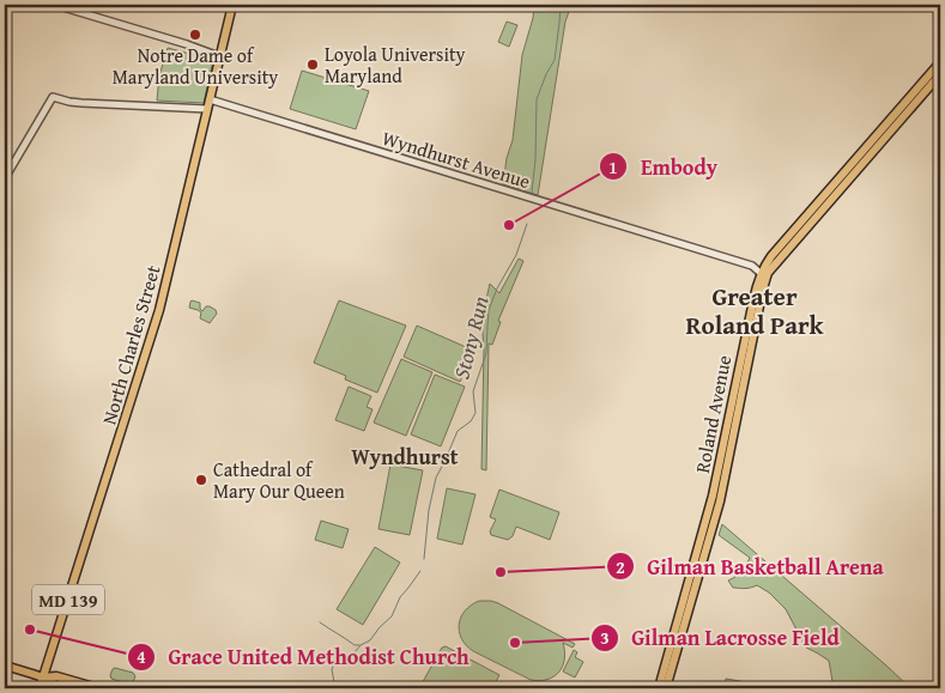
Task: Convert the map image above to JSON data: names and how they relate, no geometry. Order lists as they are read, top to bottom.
{
  "streets": {
    "main road": ["North Charles Street", "Roland Avenue", "MD 139"],
    "street": ["Wyndhurst Avenue"]
  },
  "crossings": [
    ["Wyndhurst Avenue", "North Charles Street"],
    ["Wyndhurst Avenue", "Roland Avenue"]
  ],
  "districts": ["Greater Roland Park", "Wyndhurst"],
  "water": ["Stony Run"],
  "places": [
    "Notre Dame of Maryland University",
    "Loyola University Maryland",
    "Embody",
    "Cathedral of Mary Our Queen",
    "Gilman Basketball Arena",
    "Grace United Methodist Church",
    "Gilman Lacrosse Field"
  ]
}
